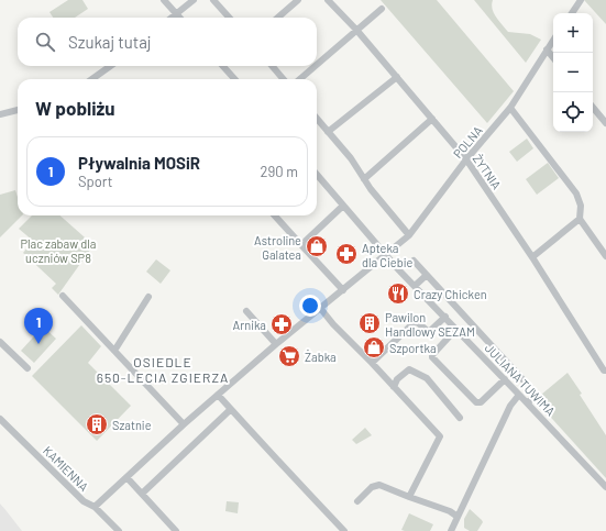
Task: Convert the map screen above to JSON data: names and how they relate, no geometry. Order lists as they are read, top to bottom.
{
  "streets": {
    "street": [
      "POLNA",
      "ŻYTNIA",
      "JULIANA TUWIMA",
      "KAMIENNA"
    ]
  },
  "crossings": [
    ["POLNA", "ŻYTNIA"],
    ["POLNA", "JULIANA TUWIMA"],
    ["POLNA", "KAMIENNA"]
  ],
  "districts": ["OSIEDLE 650-LECIA ZGIERZA"],
  "parks": ["Plac zabaw dla uczniów SP8"],
  "places": {
    "shop": ["Astroline Galatea", "Szportka"],
    "pharmacy": ["Apteka dla Ciebie", "Arnika"],
    "restaurant": ["Crazy Chicken"],
    "building": ["Pawilon Handlowy SEZAM", "Szatnie"],
    "supermarket": ["Żabka"]
  },
  "page": {
    "map_buttons": ["+", "−"],
    "search": "Szukaj tutaj",
    "heading": "W pobliżu",
    "list": [
      {
        "mark": "1",
        "name": "Pływalnia MOSiR",
        "note": "Sport",
        "value": "290 m"
      }
    ],
    "pins": "1"
  }
}
